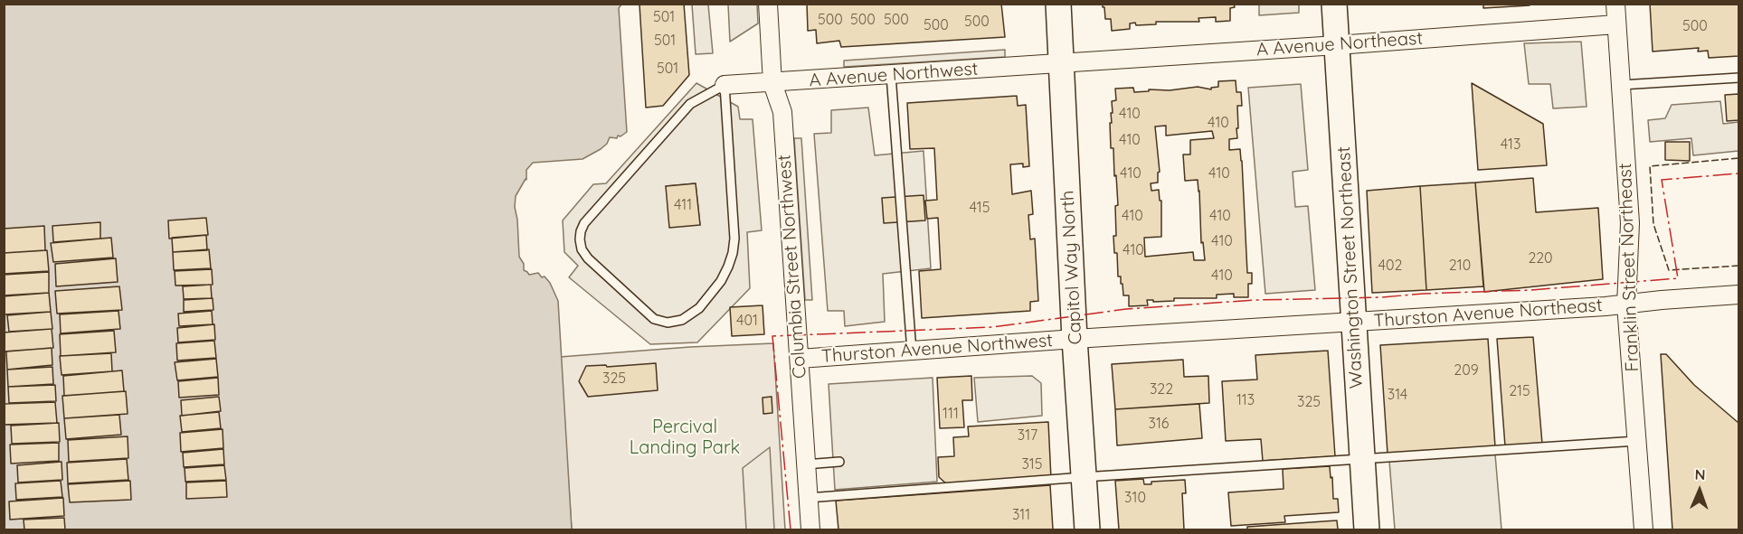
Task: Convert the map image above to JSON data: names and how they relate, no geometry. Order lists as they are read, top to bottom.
{
  "streets": {
    "street": [
      "A Avenue Northeast",
      "A Avenue Northwest",
      "Columbia Street Northwest",
      "Capitol Way North",
      "Washington Street Northeast",
      "Franklin Street Northeast",
      "Thurston Avenue Northeast",
      "Thurston Avenue Northwest"
    ]
  },
  "crossings": [
    ["A Avenue Northeast", "A Avenue Northwest"],
    ["A Avenue Northeast", "Capitol Way North"],
    ["A Avenue Northeast", "Washington Street Northeast"],
    ["A Avenue Northeast", "Franklin Street Northeast"],
    ["A Avenue Northwest", "Columbia Street Northwest"],
    ["A Avenue Northwest", "Capitol Way North"],
    ["Columbia Street Northwest", "Thurston Avenue Northwest"],
    ["Capitol Way North", "Thurston Avenue Northeast"],
    ["Capitol Way North", "Thurston Avenue Northwest"],
    ["Washington Street Northeast", "Thurston Avenue Northeast"],
    ["Franklin Street Northeast", "Thurston Avenue Northeast"],
    ["Thurston Avenue Northeast", "Thurston Avenue Northwest"]
  ],
  "parks": ["Percival Landing Park"],
  "house_numbers": [
    "501",
    "500",
    "500",
    "500",
    "500",
    "500",
    "500",
    "501",
    "501",
    "410",
    "410",
    "410",
    "413",
    "410",
    "410",
    "411",
    "415",
    "410",
    "410",
    "410",
    "410",
    "220",
    "402",
    "210",
    "410",
    "401",
    "209",
    "325",
    "322",
    "215",
    "314",
    "113",
    "325",
    "111",
    "316",
    "317",
    "315",
    "310",
    "311"
  ],
  "north": "top"
}
